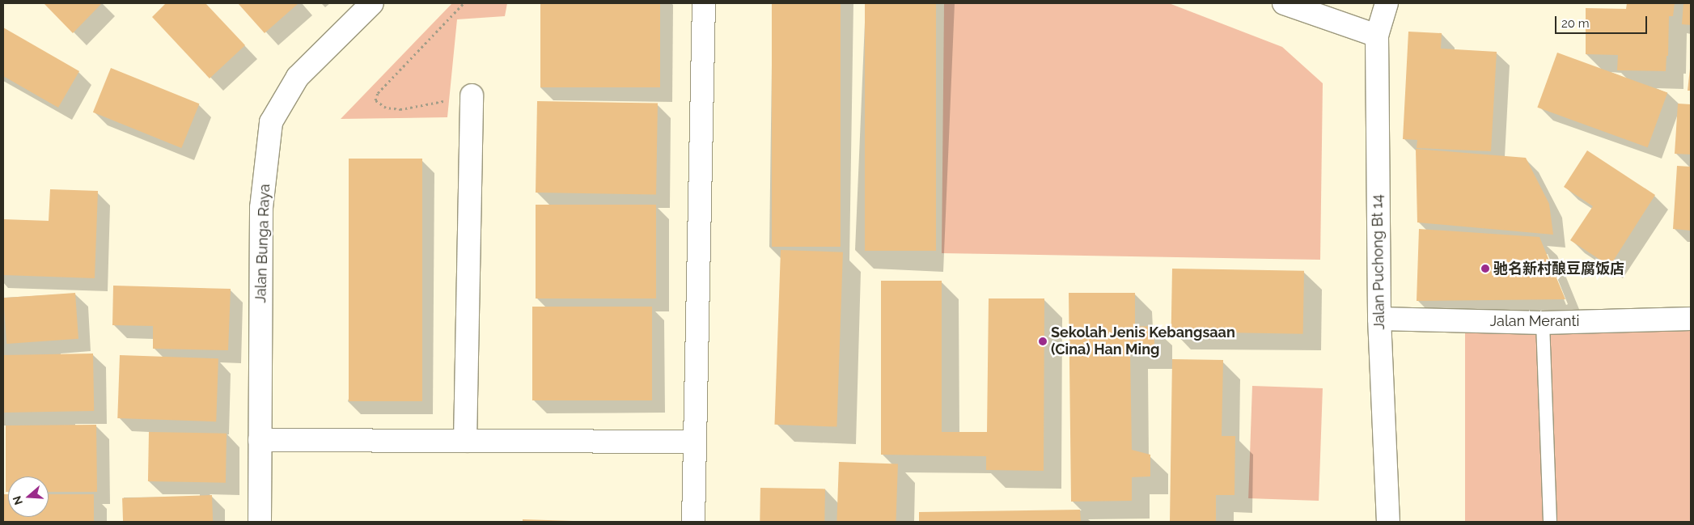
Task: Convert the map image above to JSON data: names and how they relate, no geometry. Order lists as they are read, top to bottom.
{
  "streets": {
    "street": ["Jalan Bunga Raya", "Jalan Puchong Bt 14", "Jalan Meranti"]
  },
  "crossings": [
    ["Jalan Puchong Bt 14", "Jalan Meranti"]
  ],
  "places": ["驰名新村酿豆腐饭店", "Sekolah Jenis Kebangsaan (Cina) Han Ming"],
  "scale_bar": "20 m",
  "north": "left"
}
